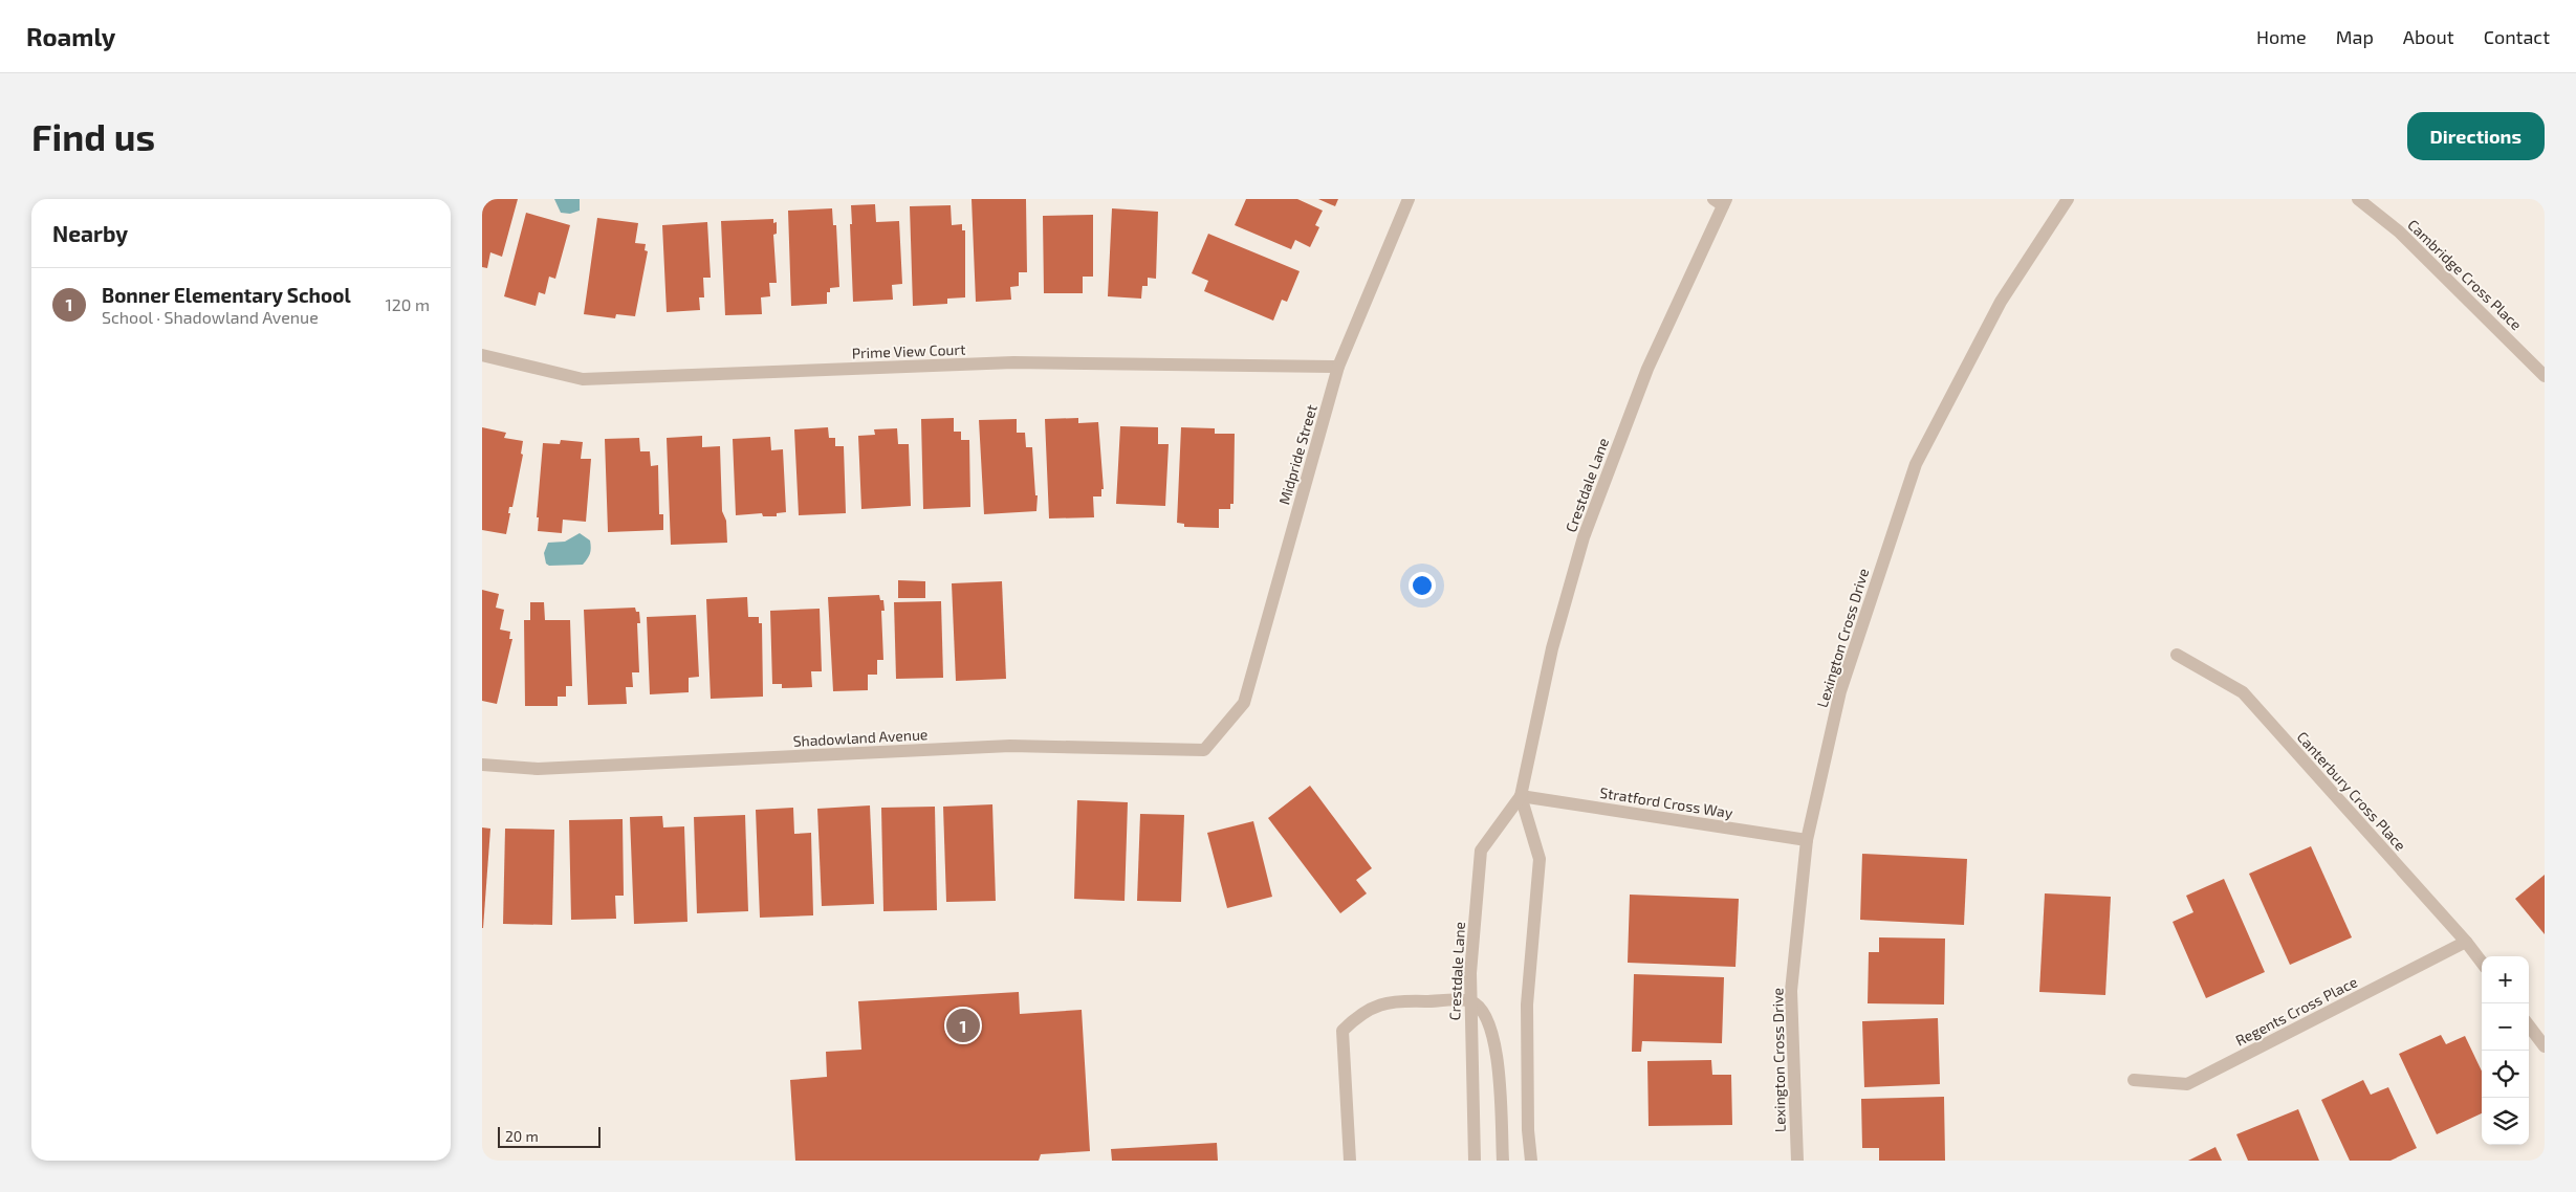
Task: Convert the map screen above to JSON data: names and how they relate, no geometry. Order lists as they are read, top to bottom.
{
  "streets": {
    "street": [
      "Cambridge Cross Place",
      "Prime View Court",
      "Midpride Street",
      "Crestdale Lane",
      "Lexington Cross Drive",
      "Shadowland Avenue",
      "Canterbury Cross Place",
      "Stratford Cross Way",
      "Regents Cross Place"
    ]
  },
  "crossings": [
    ["Prime View Court", "Midpride Street"],
    ["Midpride Street", "Shadowland Avenue"],
    ["Crestdale Lane", "Stratford Cross Way"],
    ["Lexington Cross Drive", "Stratford Cross Way"],
    ["Canterbury Cross Place", "Regents Cross Place"]
  ],
  "scale_bar": "20 m",
  "page": {
    "header": "Roamly",
    "nav": [
      "Home",
      "Map",
      "About",
      "Contact"
    ],
    "buttons": "Directions",
    "title": "Find us",
    "heading": "Nearby",
    "list": [
      {
        "mark": "1",
        "name": "Bonner Elementary School",
        "note": "School · Shadowland Avenue",
        "value": "120 m"
      }
    ],
    "map_buttons": ["+", "−"],
    "pins": "1",
    "scale": "20 m"
  }
}
